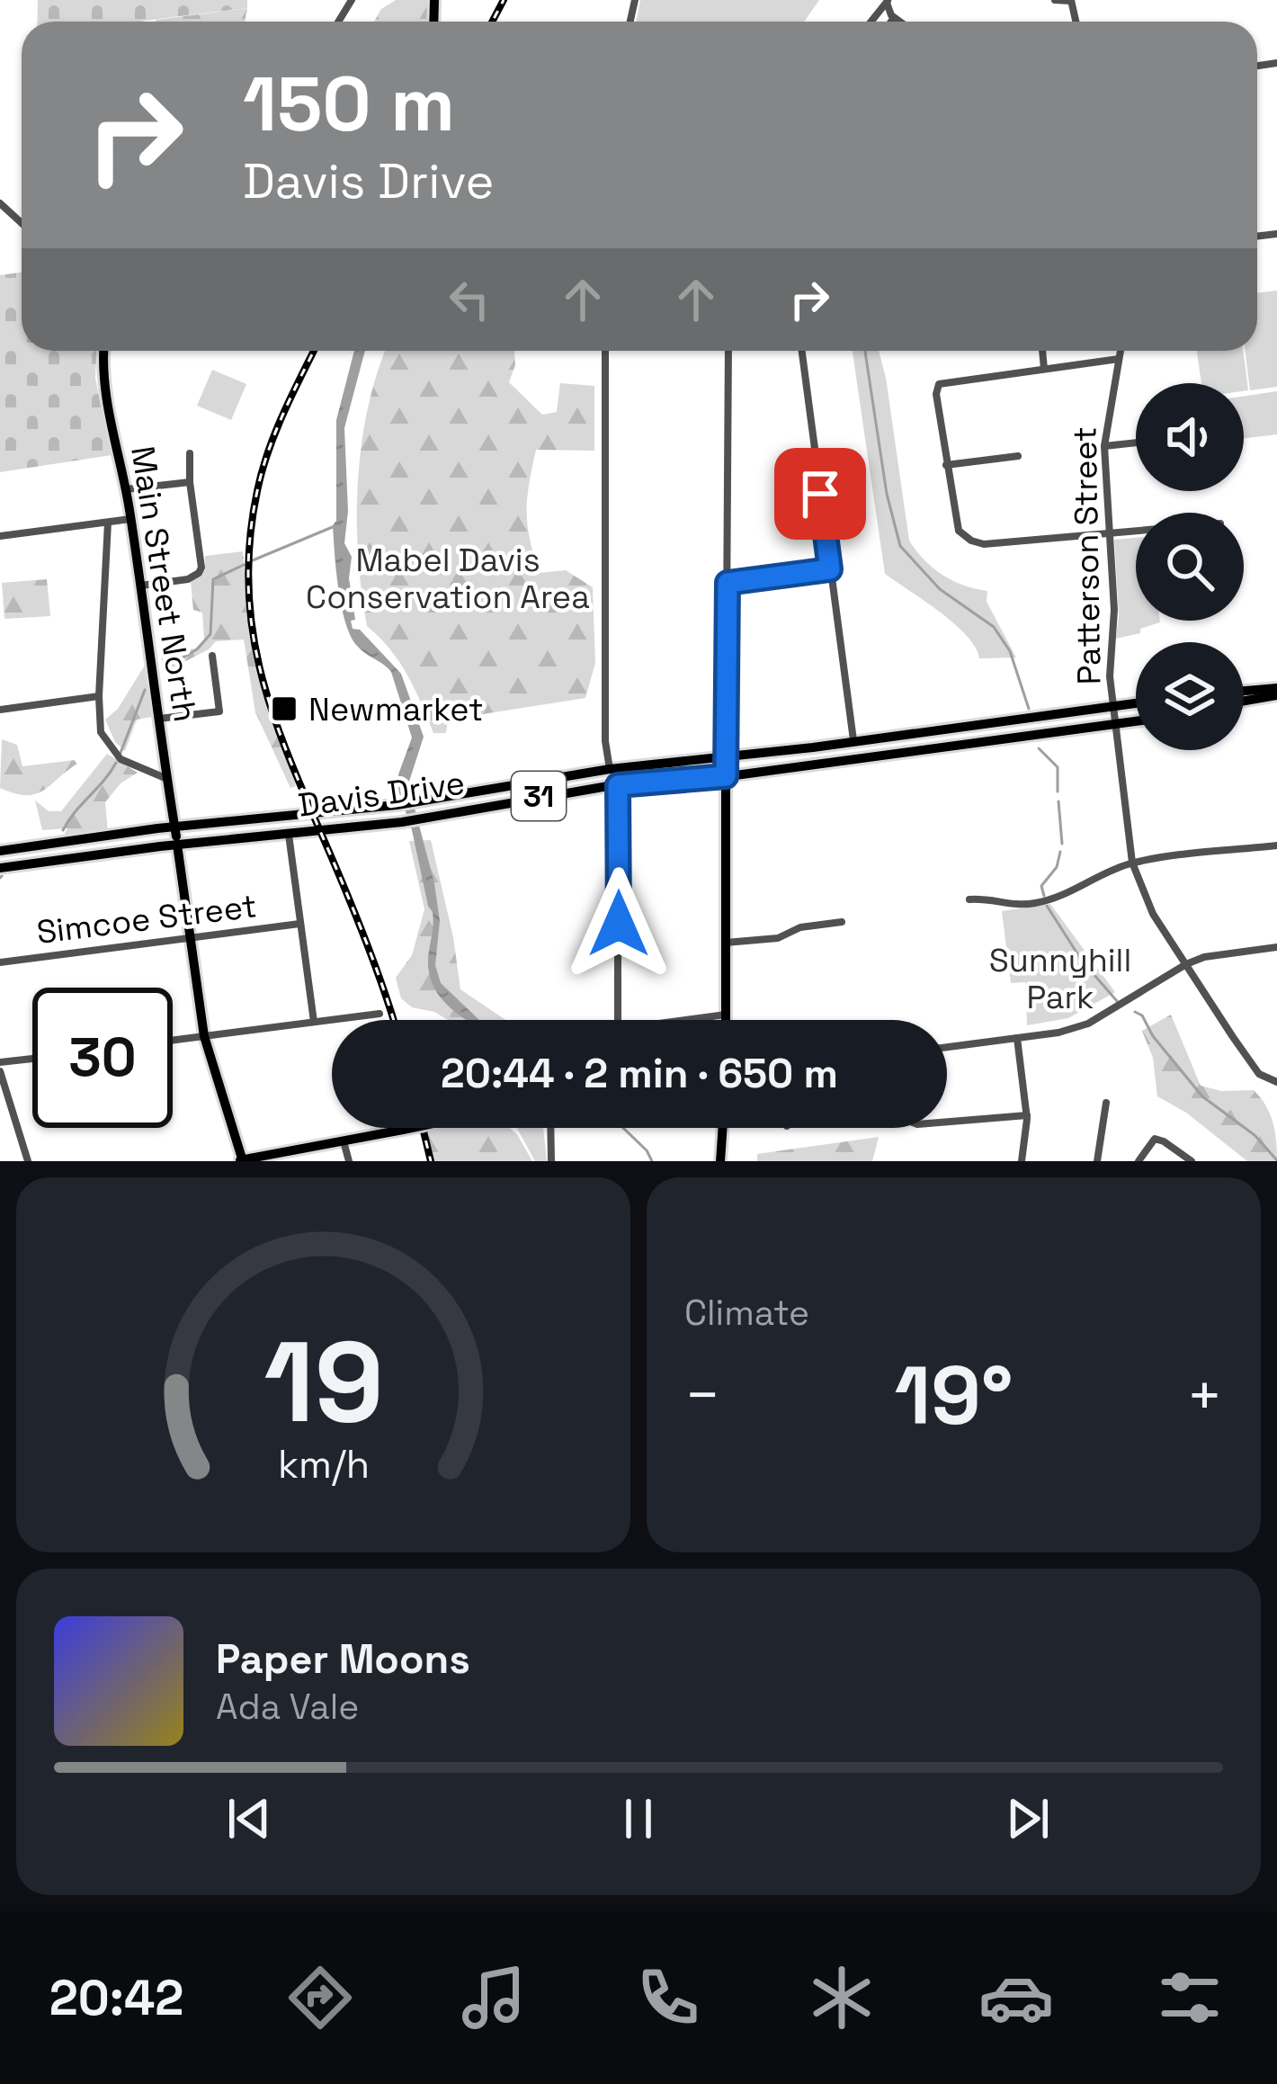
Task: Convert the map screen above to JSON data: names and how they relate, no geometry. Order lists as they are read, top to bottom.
{
  "streets": {
    "main road": ["Main Street North", "Davis Drive", "31"],
    "street": ["Patterson Street", "Simcoe Street"]
  },
  "crossings": [
    ["Patterson Street", "Davis Drive"],
    ["Main Street North", "Davis Drive"],
    ["Main Street North", "Simcoe Street"]
  ],
  "parks": ["Mabel Davis Conservation Area", "Sunnyhill Park"],
  "places": {
    "transit": ["Newmarket"]
  },
  "page": {
    "turn": ["150 m", "Davis Drive"],
    "limit": "30",
    "trip": "20:44 · 2 min · 650 m",
    "tile": "Climate",
    "heat": ["−", "19°", "+"],
    "song": ["Paper Moons", "Ada Vale"],
    "tabs": "20:42",
    "gauge": ["19", "km/h"]
  }
}
